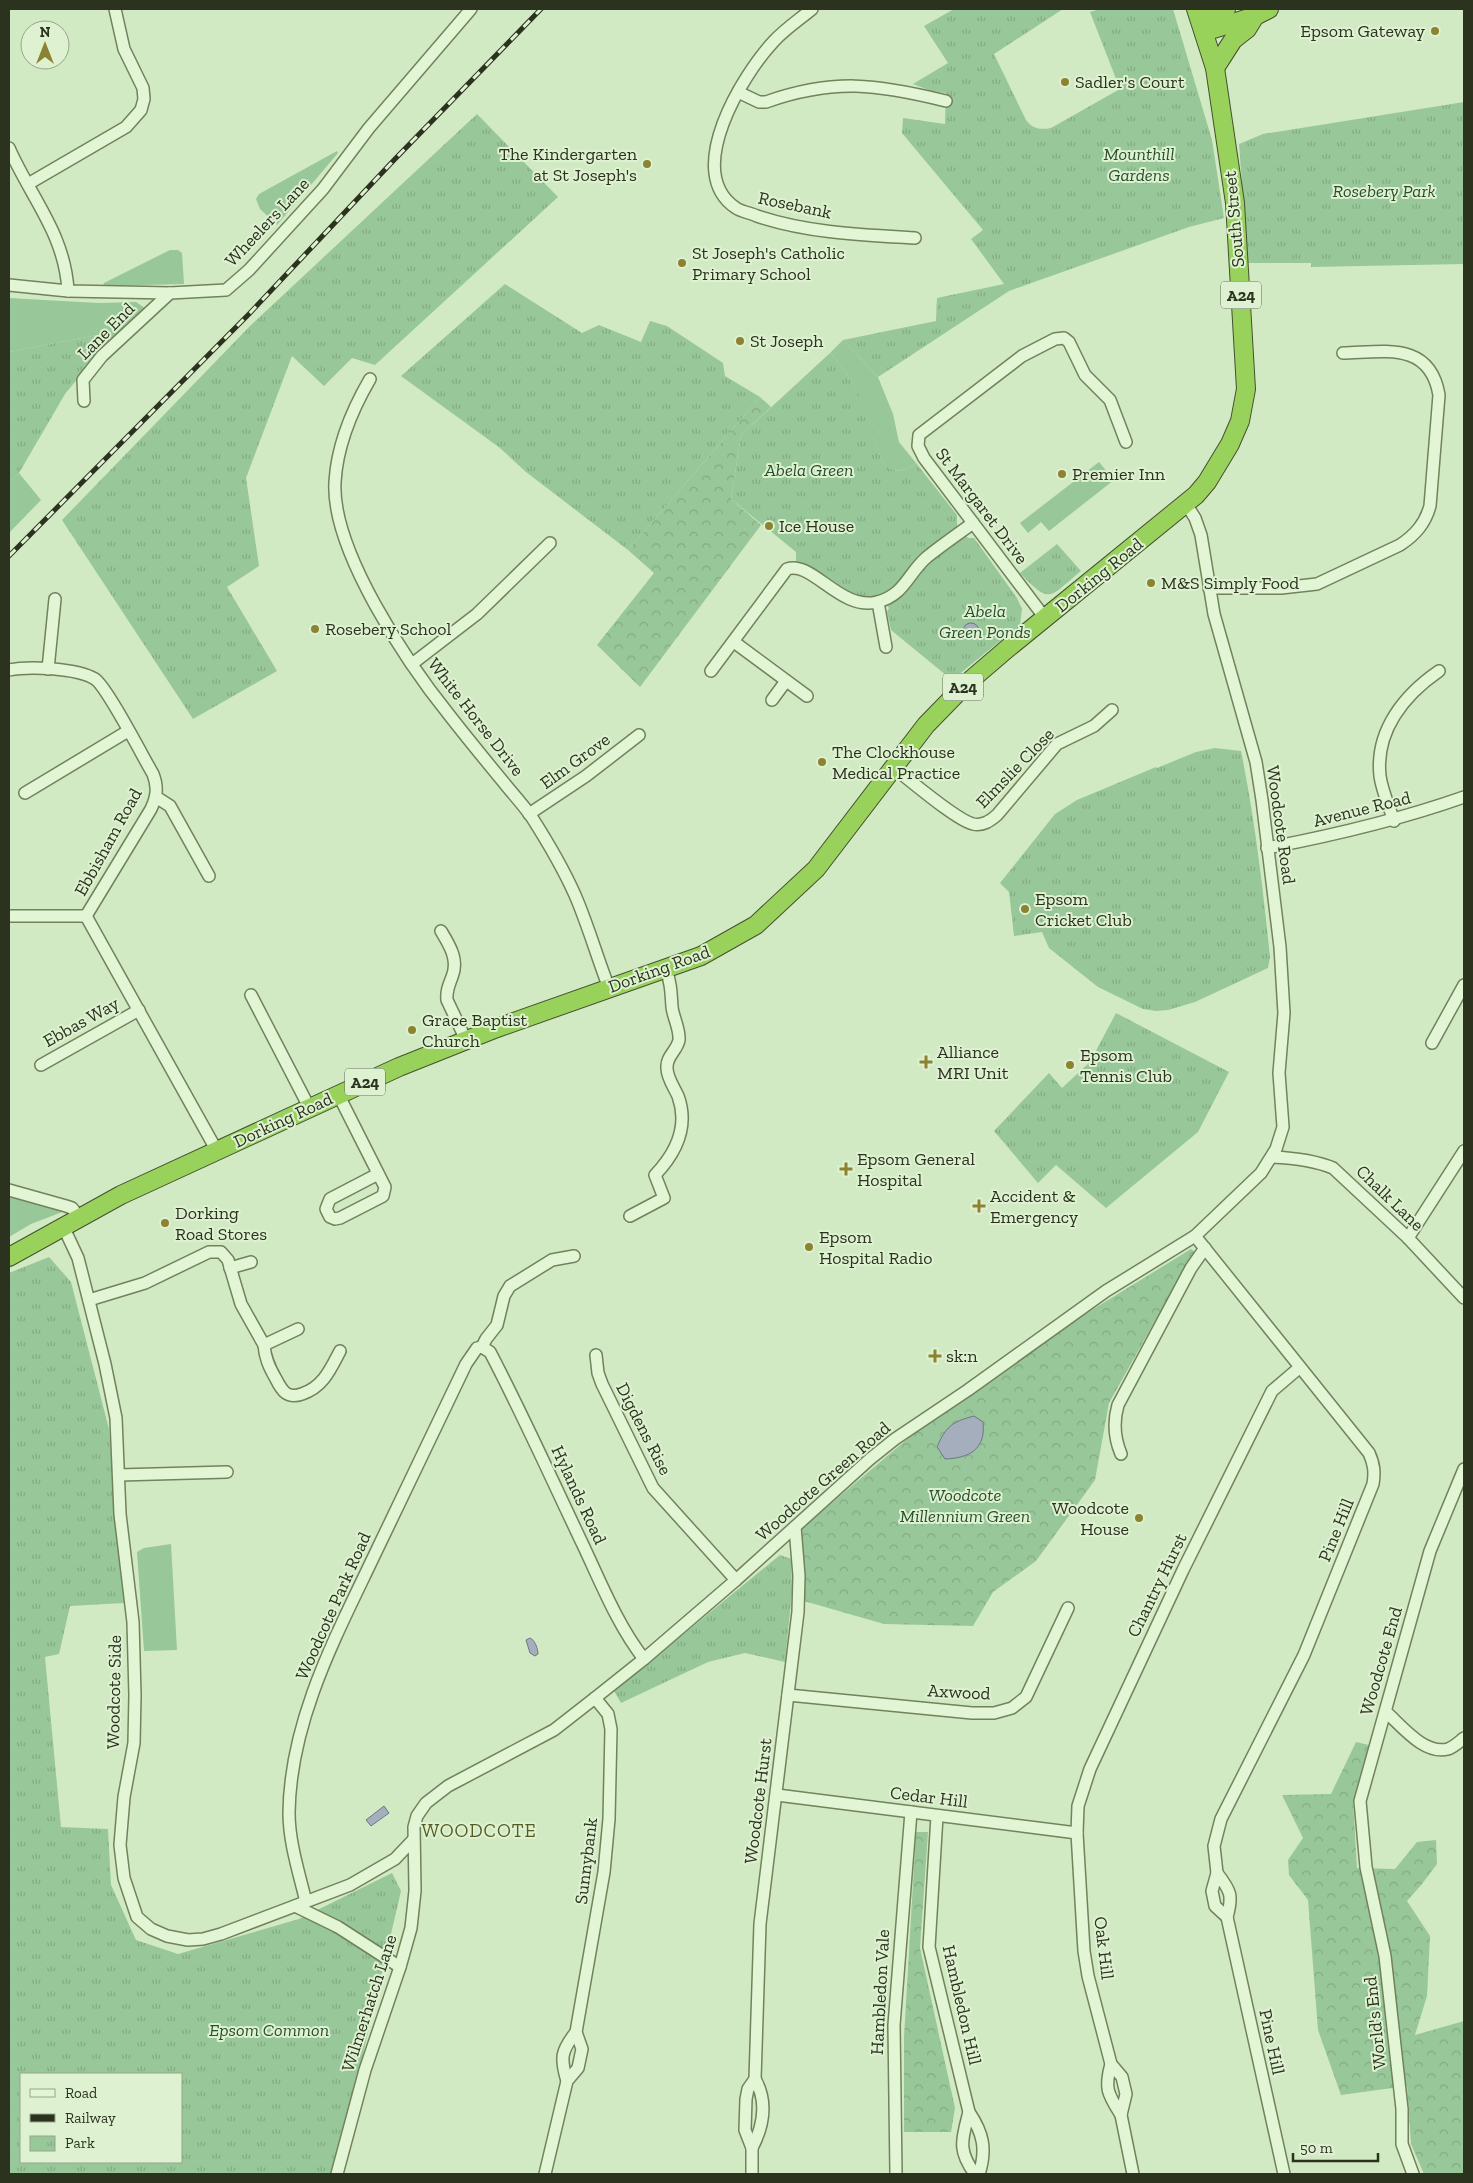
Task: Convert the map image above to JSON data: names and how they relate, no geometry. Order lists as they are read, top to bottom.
{
  "streets": {
    "highway": ["South Street", "A24", "Dorking Road"],
    "street": [
      "Rosebank",
      "Wheelers Lane",
      "Lane End",
      "St Margaret Drive",
      "White Horse Drive",
      "Elm Grove",
      "Elmslie Close",
      "Avenue Road",
      "Woodcote Road",
      "Ebbisham Road",
      "Ebbas Way",
      "Chalk Lane",
      "Digdens Rise",
      "Woodcote Green Road",
      "Hylands Road",
      "Pine Hill",
      "Chantry Hurst",
      "Woodcote Park Road",
      "Woodcote End",
      "Woodcote Side",
      "Axwood",
      "Cedar Hill",
      "Woodcote Hurst",
      "Sunnybank",
      "Oak Hill",
      "Hambledon Vale",
      "Wilmerhatch Lane",
      "Hambledon Hill",
      "World's End"
    ]
  },
  "crossings": [
    ["South Street", "Dorking Road"],
    ["South Street", "Woodcote Road"],
    ["Wheelers Lane", "Lane End"],
    ["St Margaret Drive", "Dorking Road"],
    ["Dorking Road", "White Horse Drive"],
    ["Dorking Road", "Elmslie Close"],
    ["Dorking Road", "Woodcote Road"],
    ["Dorking Road", "Ebbisham Road"],
    ["Dorking Road", "Woodcote Side"],
    ["White Horse Drive", "Elm Grove"],
    ["Avenue Road", "Woodcote Road"],
    ["Woodcote Road", "Chalk Lane"],
    ["Woodcote Road", "Woodcote Green Road"],
    ["Ebbisham Road", "Ebbas Way"],
    ["Chalk Lane", "Woodcote Green Road"],
    ["Digdens Rise", "Woodcote Green Road"],
    ["Woodcote Green Road", "Hylands Road"],
    ["Woodcote Green Road", "Pine Hill"],
    ["Woodcote Green Road", "Woodcote Side"],
    ["Woodcote Green Road", "Woodcote Hurst"],
    ["Woodcote Green Road", "Sunnybank"],
    ["Woodcote Green Road", "Wilmerhatch Lane"],
    ["Hylands Road", "Woodcote Park Road"],
    ["Pine Hill", "Chantry Hurst"],
    ["Chantry Hurst", "Cedar Hill"],
    ["Chantry Hurst", "Oak Hill"],
    ["Woodcote Park Road", "Woodcote Side"],
    ["Woodcote End", "World's End"],
    ["Woodcote Side", "Wilmerhatch Lane"],
    ["Axwood", "Woodcote Hurst"],
    ["Cedar Hill", "Woodcote Hurst"],
    ["Cedar Hill", "Oak Hill"],
    ["Cedar Hill", "Hambledon Vale"],
    ["Cedar Hill", "Hambledon Hill"]
  ],
  "districts": ["WOODCOTE"],
  "parks": [
    "Mounthill Gardens",
    "Rosebery Park",
    "Abela Green",
    "Abela Green Ponds",
    "Woodcote Millennium Green",
    "Epsom Common"
  ],
  "places": {
    "other": [
      "Epsom Gateway",
      "Sadler's Court",
      "The Kindergarten at St Joseph's",
      "St Joseph's Catholic Primary School",
      "St Joseph",
      "Premier Inn",
      "Ice House",
      "M&S Simply Food",
      "Rosebery School",
      "The Clockhouse Medical Practice",
      "Epsom Cricket Club",
      "Grace Baptist Church",
      "Epsom Tennis Club",
      "Dorking Road Stores",
      "Epsom Hospital Radio",
      "Woodcote House"
    ],
    "health": [
      "Alliance MRI Unit",
      "Epsom General Hospital",
      "Accident & Emergency",
      "sk:n"
    ]
  },
  "legend": ["Road", "Railway", "Park"],
  "scale_bar": "50 m",
  "north": "top"
}
